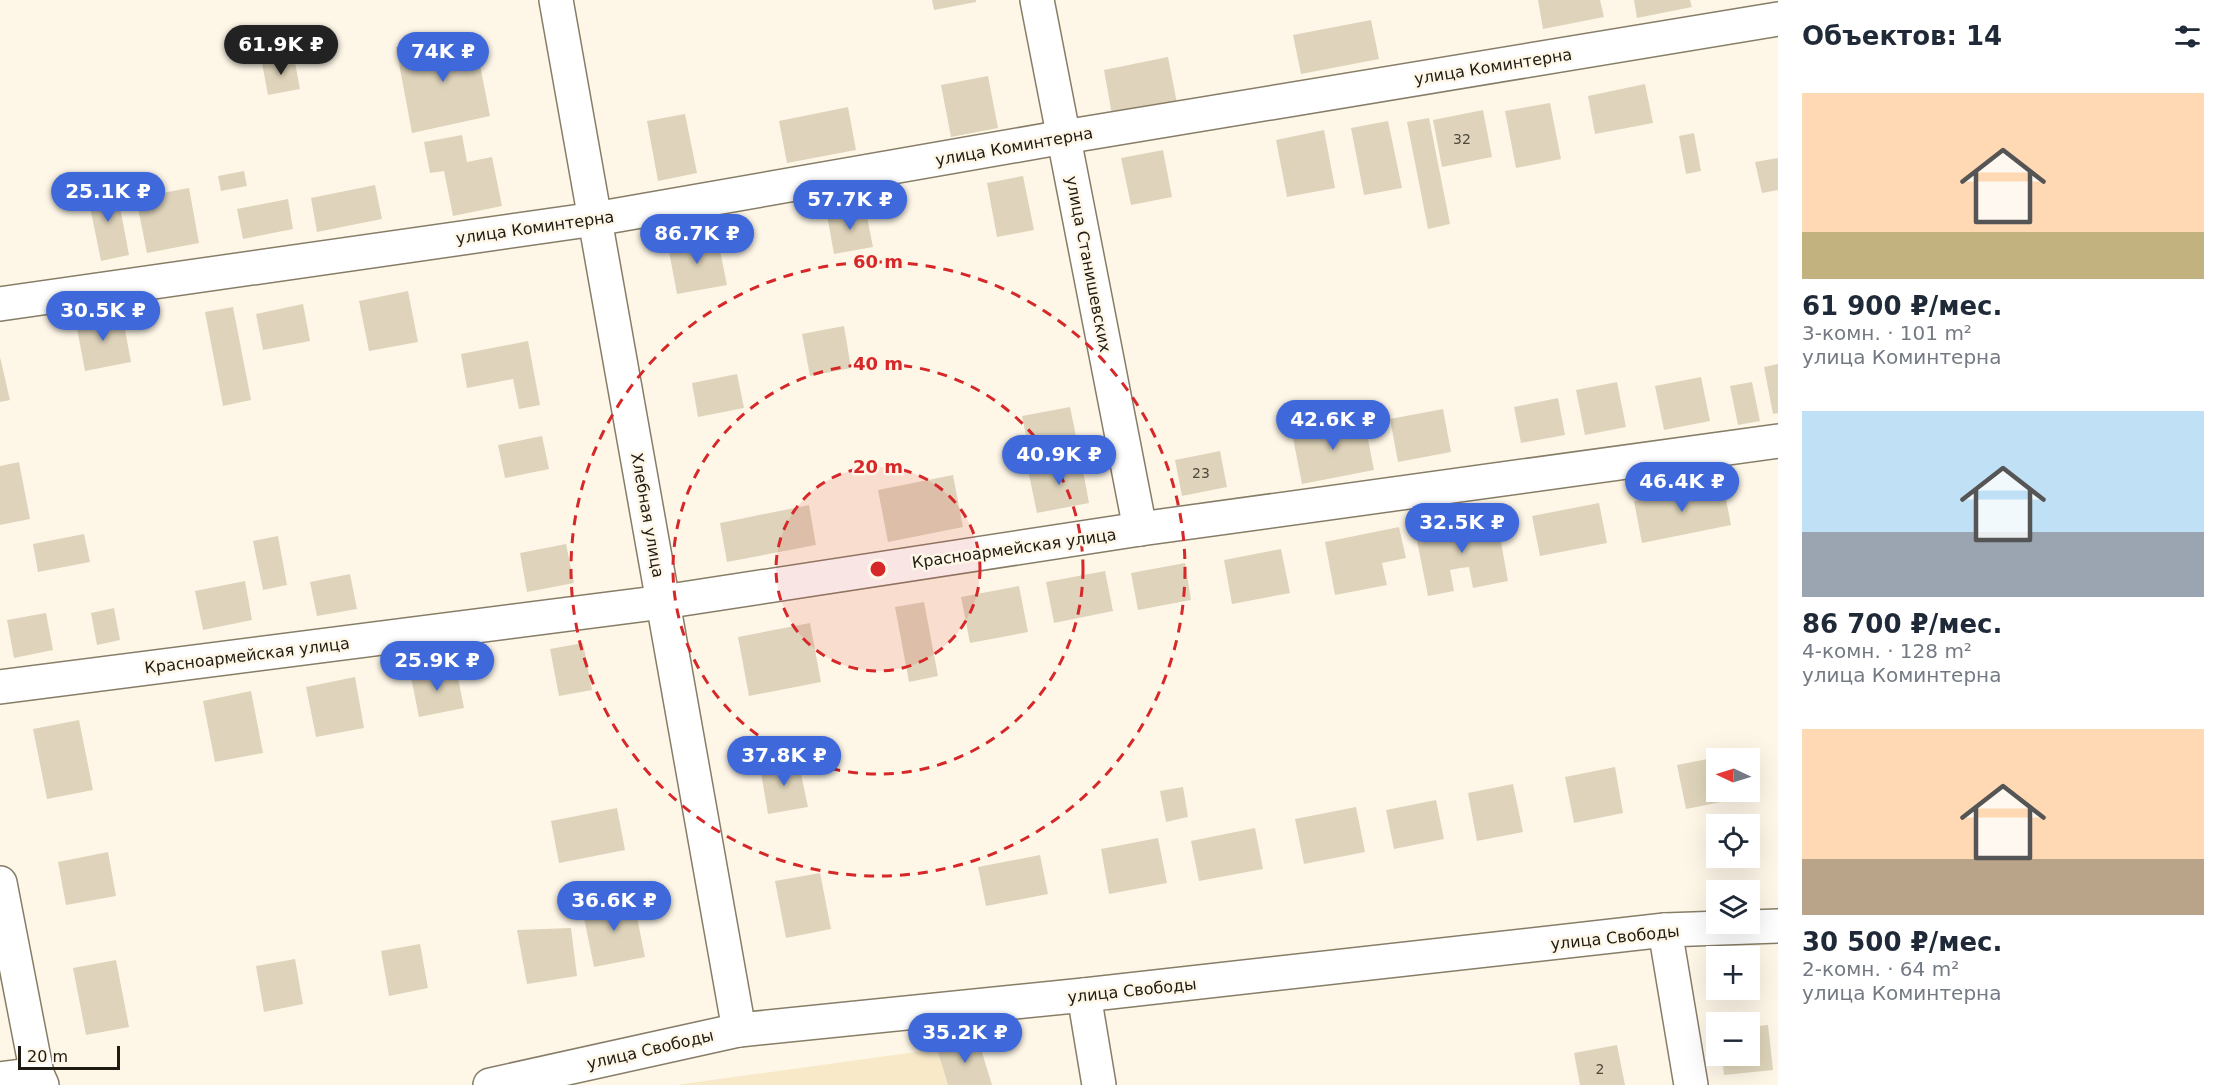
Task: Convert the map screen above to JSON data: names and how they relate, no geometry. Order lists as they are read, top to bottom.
{
  "streets": {
    "street": [
      "улица Коминтерна",
      "улица Станишевских",
      "Хлебная улица",
      "Красноармейская улица",
      "улица Свободы"
    ]
  },
  "crossings": [
    ["улица Коминтерна", "улица Станишевских"],
    ["улица Коминтерна", "Хлебная улица"],
    ["улица Станишевских", "Красноармейская улица"],
    ["Хлебная улица", "Красноармейская улица"],
    ["Хлебная улица", "улица Свободы"]
  ],
  "house_numbers": ["32", "23", "2"],
  "scale_bar": "20 m",
  "north": "left",
  "page": {
    "heading": "Объектов: 14",
    "price": [
      "61.9K ₽",
      "74K ₽",
      "25.1K ₽",
      "57.7K ₽",
      "86.7K ₽",
      "30.5K ₽",
      "42.6K ₽",
      "40.9K ₽",
      "46.4K ₽",
      "32.5K ₽",
      "25.9K ₽",
      "37.8K ₽",
      "36.6K ₽",
      "35.2K ₽"
    ],
    "list": [
      {
        "name": "61 900 ₽/мес.",
        "note": "3-комн. · 101 m² · улица Коминтерна"
      },
      {
        "name": "86 700 ₽/мес.",
        "note": "4-комн. · 128 m² · улица Коминтерна"
      },
      {
        "name": "30 500 ₽/мес.",
        "note": "2-комн. · 64 m² · улица Коминтерна"
      }
    ],
    "map_buttons": ["+", "−"],
    "scale": "20 m"
  },
  "rings": ["60 m", "40 m", "20 m"]
}
